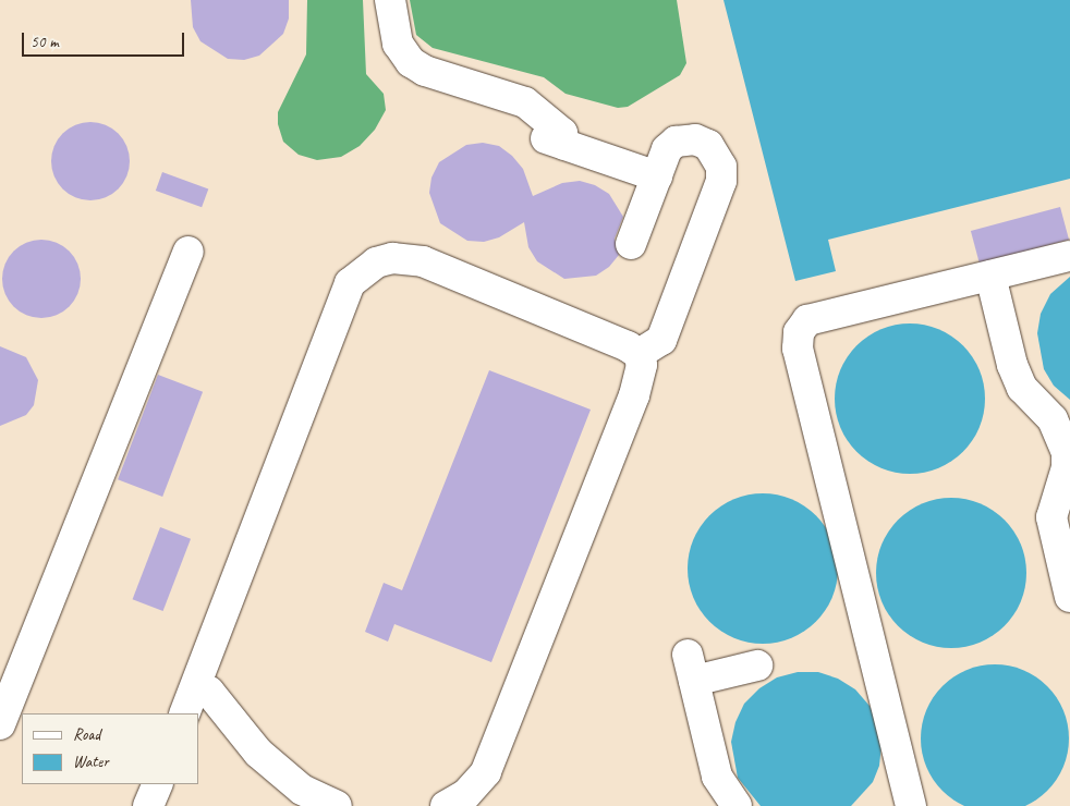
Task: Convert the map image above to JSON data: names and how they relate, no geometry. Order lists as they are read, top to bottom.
{
  "legend": ["Road", "Water"],
  "scale_bar": "50 m"
}
